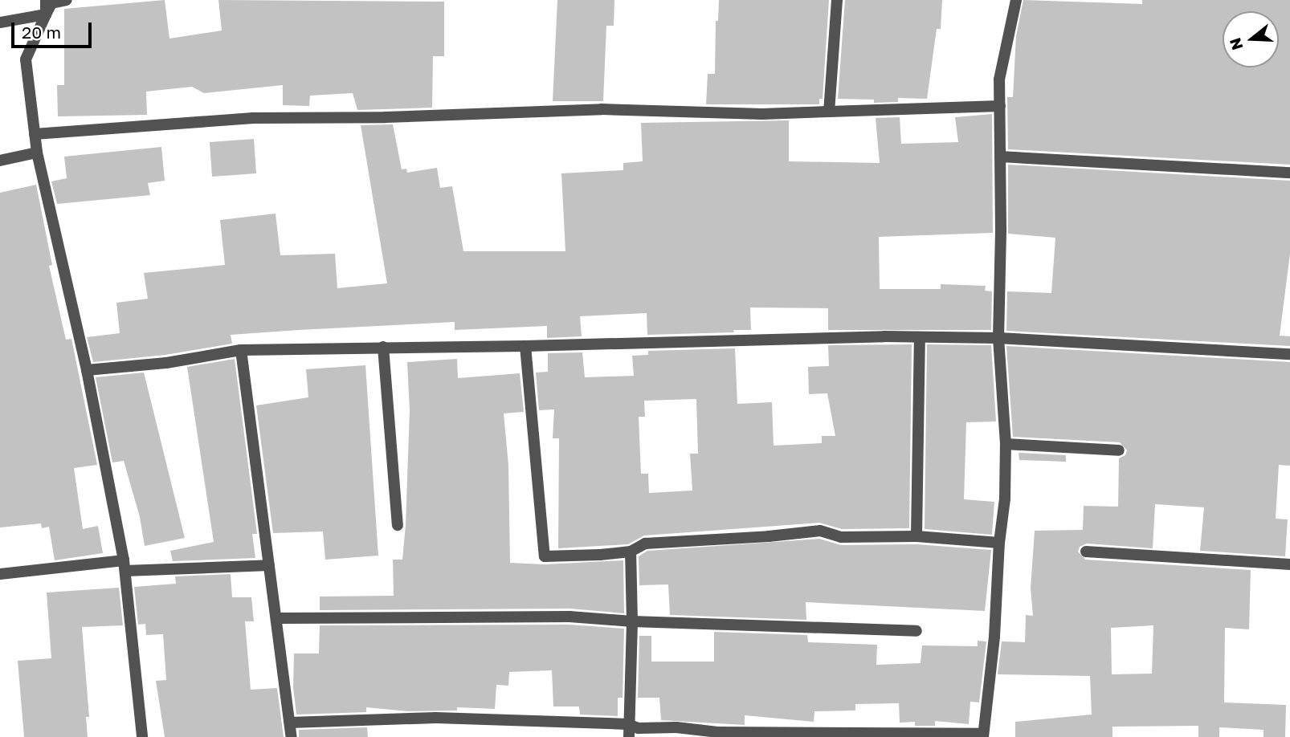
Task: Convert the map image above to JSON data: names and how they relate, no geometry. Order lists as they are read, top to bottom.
{
  "scale_bar": "20 m",
  "north": "left"
}
